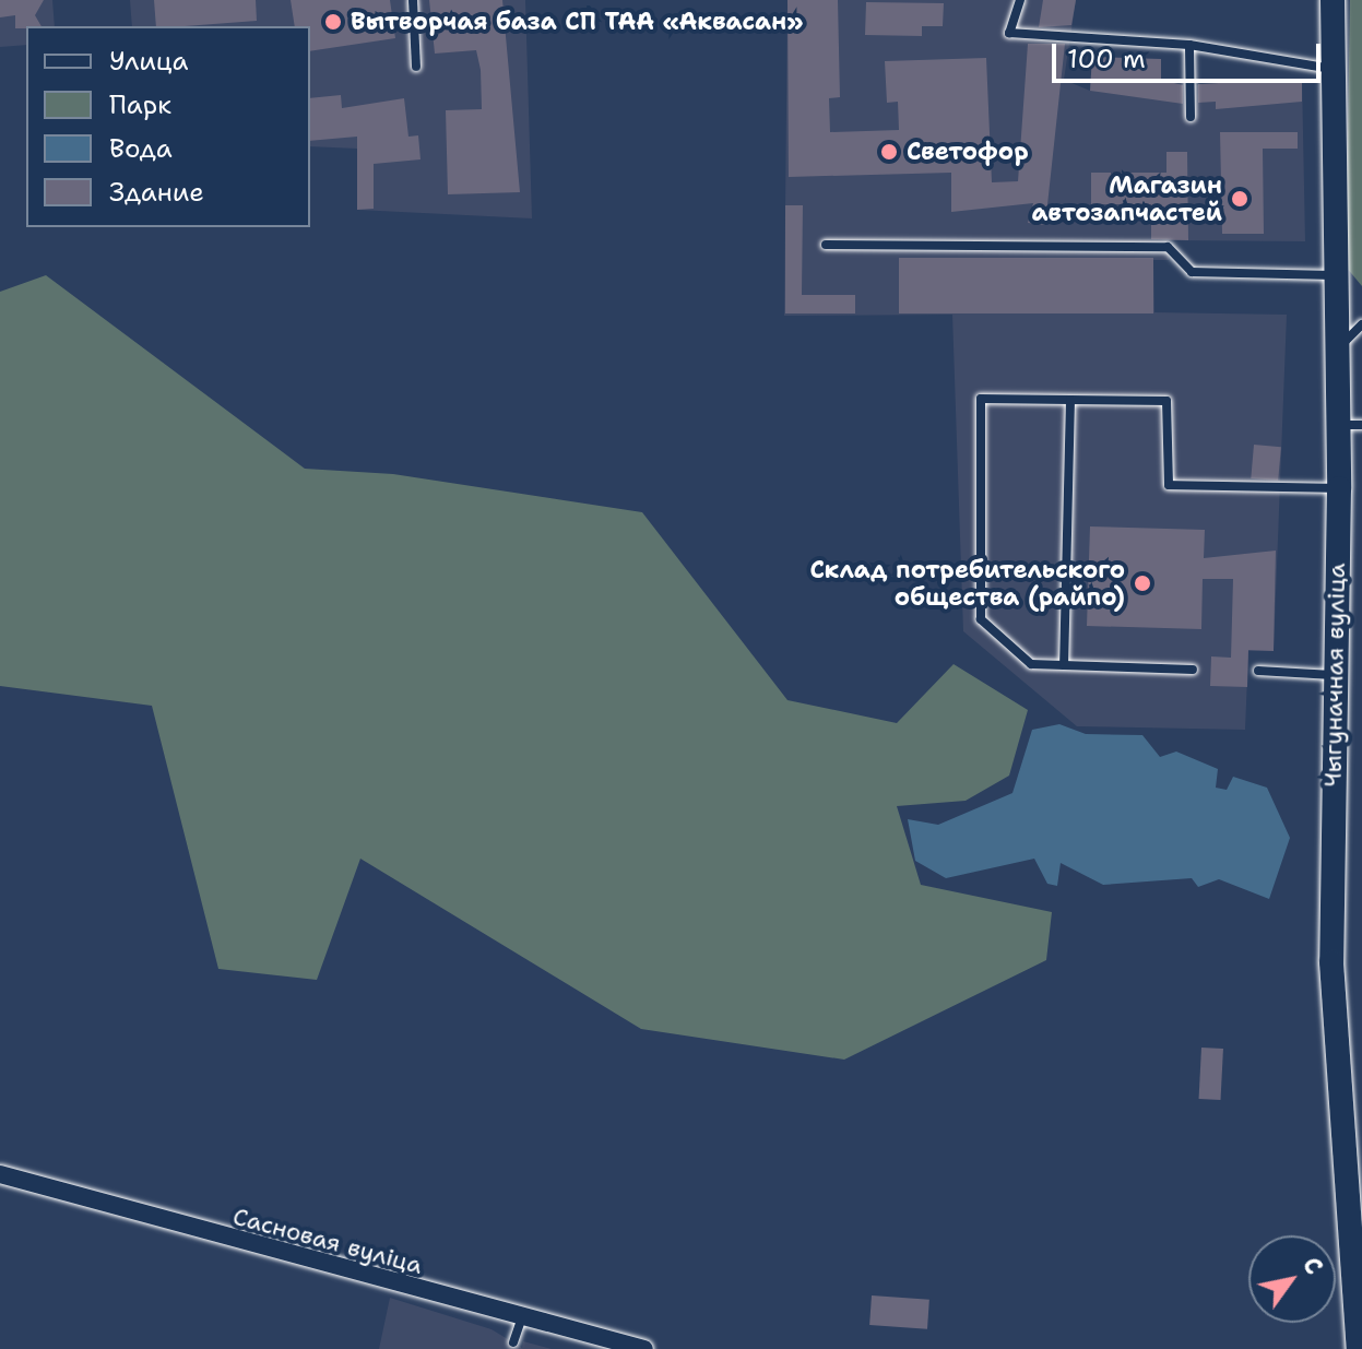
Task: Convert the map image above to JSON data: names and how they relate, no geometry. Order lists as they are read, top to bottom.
{
  "streets": {
    "street": ["Чыгуначная вуліца", "Сасновая вуліца"]
  },
  "places": [
    "Вытворчая база СП ТАА «Аквасан»",
    "Светофор",
    "Магазин автозапчастей",
    "Склад потребительского общества (райпо)"
  ],
  "legend": [
    "Улица",
    "Парк",
    "Вода",
    "Здание"
  ],
  "scale_bar": "100 m",
  "north": "top right"
}
